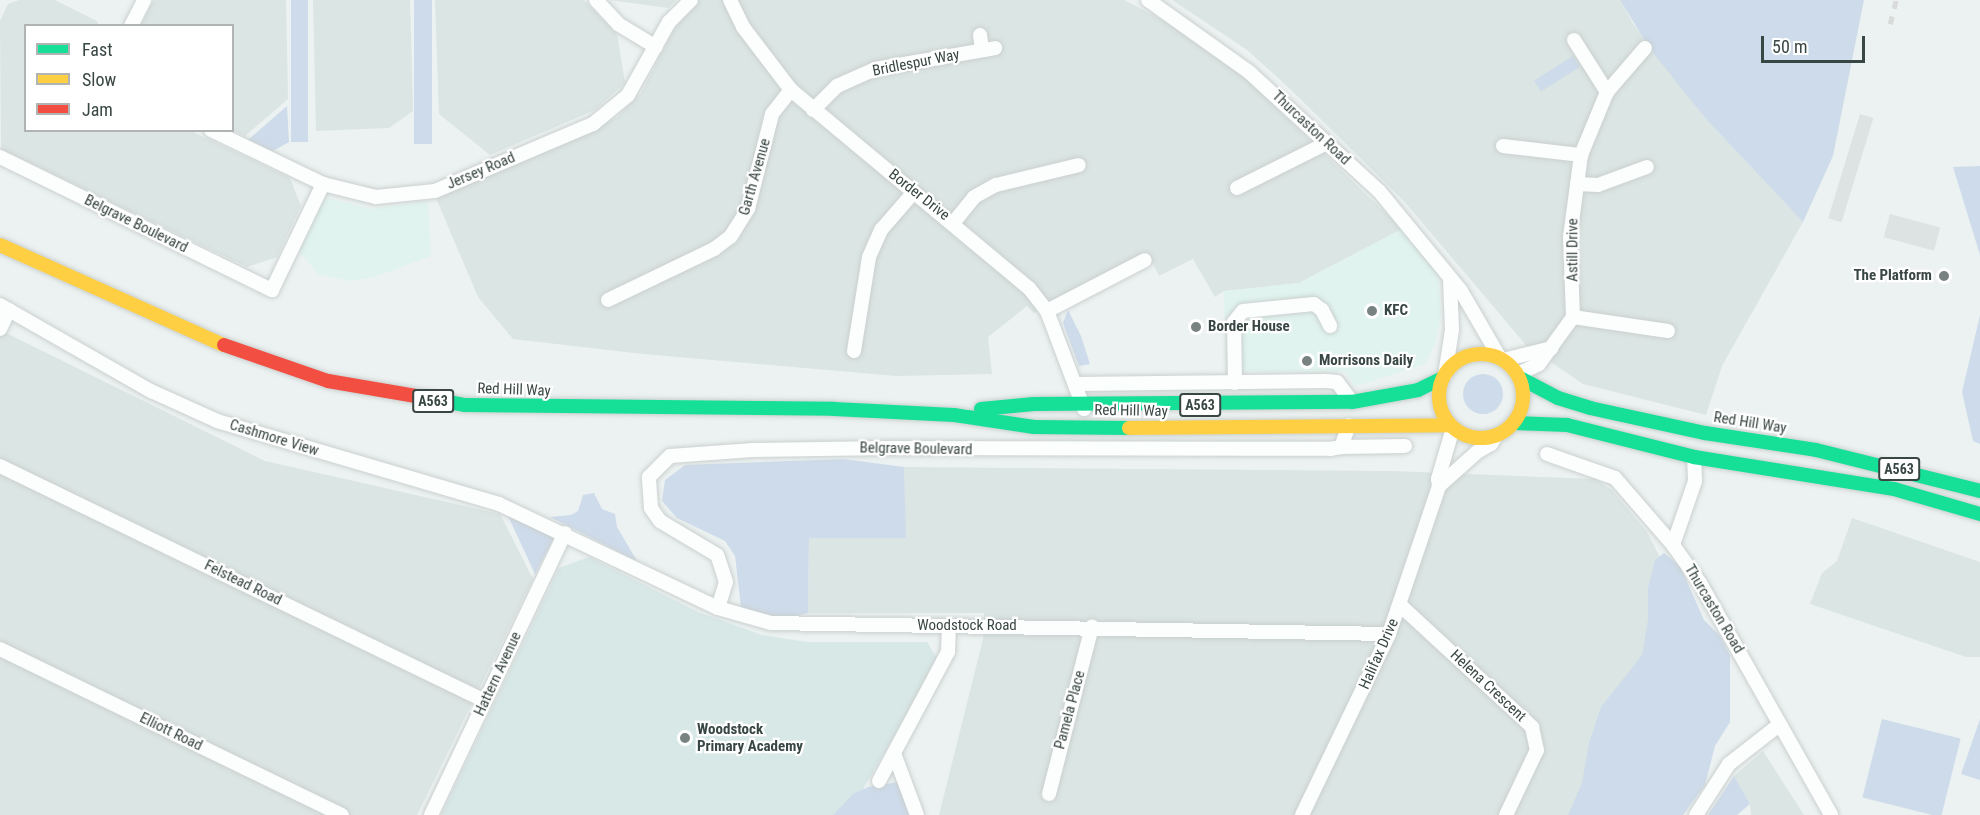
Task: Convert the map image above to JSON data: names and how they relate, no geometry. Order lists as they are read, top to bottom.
{
  "streets": {
    "highway": ["Red Hill Way", "A563"],
    "street": [
      "Bridlespur Way",
      "Thurcaston Road",
      "Jersey Road",
      "Garth Avenue",
      "Border Drive",
      "Belgrave Boulevard",
      "Astill Drive",
      "Cashmore View",
      "Felstead Road",
      "Woodstock Road",
      "Halifax Drive",
      "Hattern Avenue",
      "Helena Crescent",
      "Pamela Place",
      "Elliott Road"
    ]
  },
  "crossings": [
    ["Bridlespur Way", "Border Drive"],
    ["Thurcaston Road", "Red Hill Way"],
    ["Thurcaston Road", "A563"],
    ["Thurcaston Road", "Halifax Drive"],
    ["Jersey Road", "Belgrave Boulevard"],
    ["Garth Avenue", "Border Drive"],
    ["Border Drive", "Red Hill Way"],
    ["Belgrave Boulevard", "Woodstock Road"],
    ["Red Hill Way", "A563"],
    ["Red Hill Way", "Halifax Drive"],
    ["A563", "Halifax Drive"],
    ["Cashmore View", "Woodstock Road"],
    ["Cashmore View", "Hattern Avenue"],
    ["Felstead Road", "Hattern Avenue"],
    ["Woodstock Road", "Halifax Drive"],
    ["Woodstock Road", "Hattern Avenue"],
    ["Woodstock Road", "Pamela Place"],
    ["Halifax Drive", "Helena Crescent"]
  ],
  "places": [
    "The Platform",
    "KFC",
    "Border House",
    "Morrisons Daily",
    "Woodstock Primary Academy"
  ],
  "legend": ["Fast", "Slow", "Jam"],
  "scale_bar": "50 m"
}
